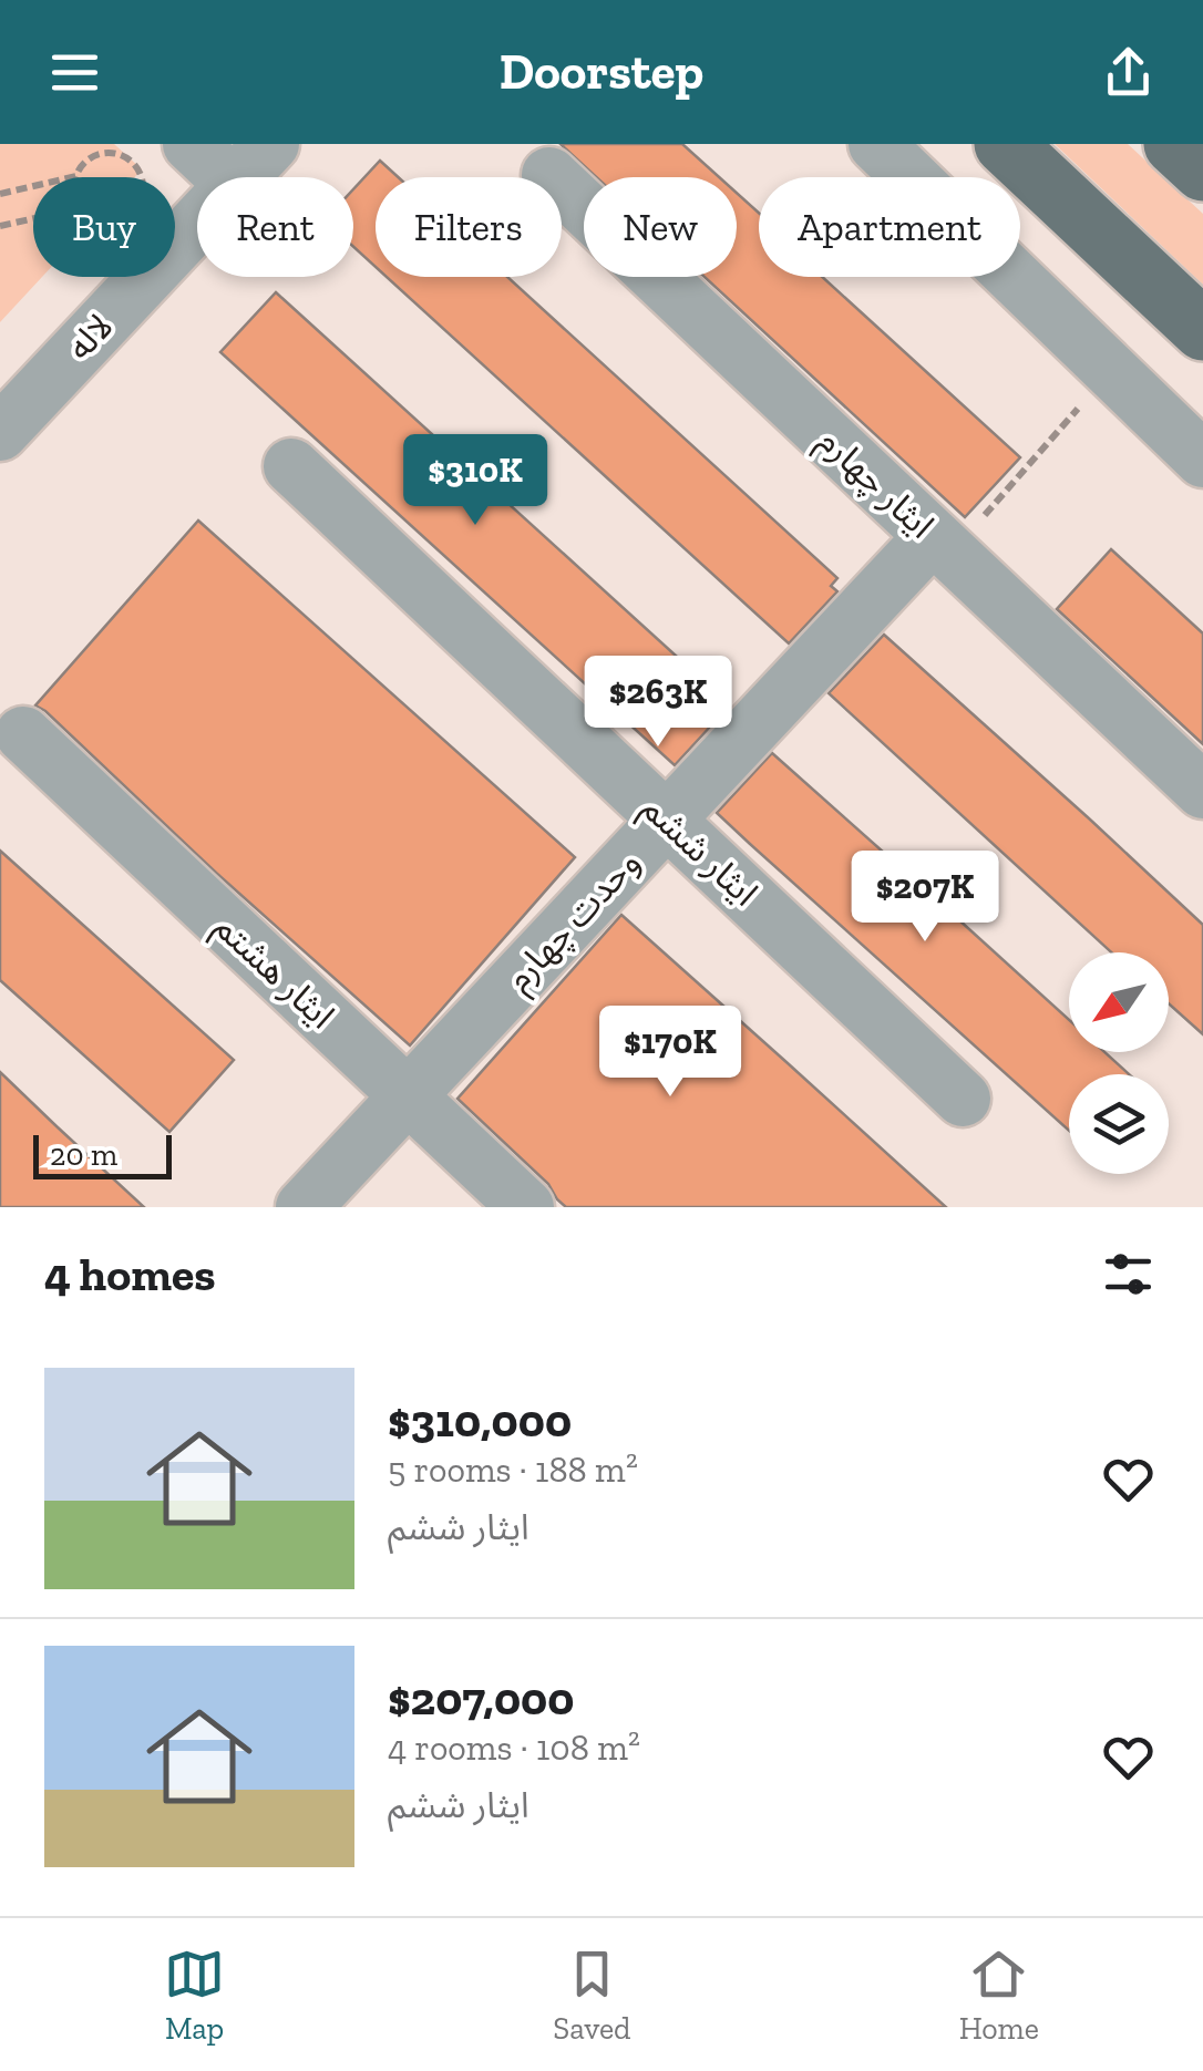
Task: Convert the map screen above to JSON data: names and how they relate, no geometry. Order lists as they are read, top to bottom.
{
  "streets": {
    "street": [
      "لاله",
      "ایثار چهارم",
      "ایثار ششم",
      "وحدت چهارم",
      "ایثار هشتم"
    ]
  },
  "crossings": [
    ["ایثار چهارم", "وحدت چهارم"],
    ["ایثار ششم", "وحدت چهارم"],
    ["وحدت چهارم", "ایثار هشتم"]
  ],
  "scale_bar": "20 m",
  "north": "bottom left",
  "page": {
    "header": "Doorstep",
    "chip": [
      "Buy",
      "Rent",
      "Filters",
      "New",
      "Apartment"
    ],
    "price": [
      "$310K",
      "$263K",
      "$207K",
      "$170K"
    ],
    "scale": "20 m",
    "heading": "4 homes",
    "list": [
      {
        "name": "$310,000",
        "note": "5 rooms · 188 m² · ایثار ششم"
      },
      {
        "name": "$207,000",
        "note": "4 rooms · 108 m² · ایثار ششم"
      }
    ],
    "tabs": ["Map", "Saved", "Home"]
  }
}
